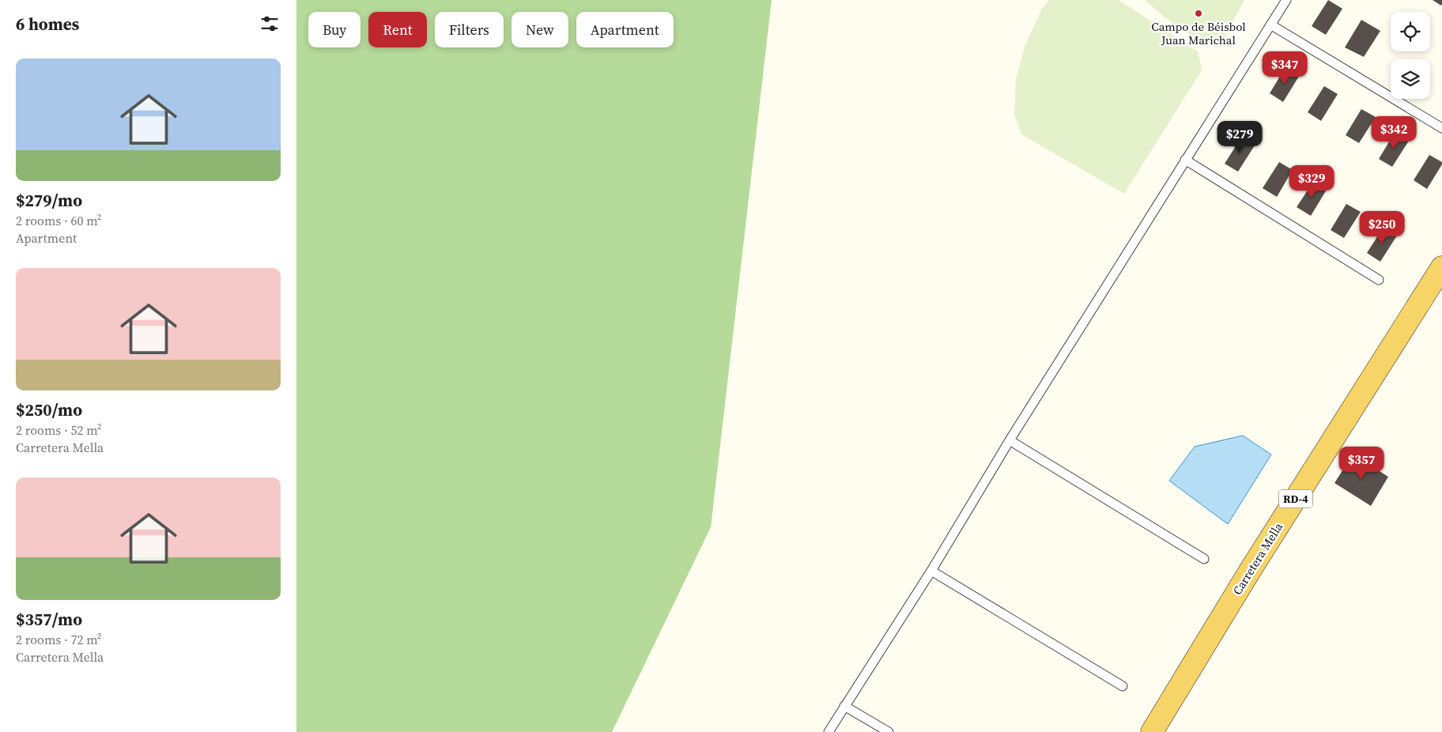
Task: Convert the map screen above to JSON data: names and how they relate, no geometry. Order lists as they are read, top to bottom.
{
  "streets": {
    "main road": ["RD-4", "Carretera Mella"]
  },
  "places": ["Campo de Béisbol Juan Marichal"],
  "page": {
    "heading": "6 homes",
    "chip": [
      "Buy",
      "Rent",
      "Filters",
      "New",
      "Apartment"
    ],
    "list": [
      {
        "name": "$279/mo",
        "note": "2 rooms · 60 m² · Apartment"
      },
      {
        "name": "$250/mo",
        "note": "2 rooms · 52 m² · Carretera Mella"
      },
      {
        "name": "$357/mo",
        "note": "2 rooms · 72 m² · Carretera Mella"
      }
    ],
    "price": [
      "$347",
      "$342",
      "$279",
      "$329",
      "$250",
      "$357"
    ]
  }
}
